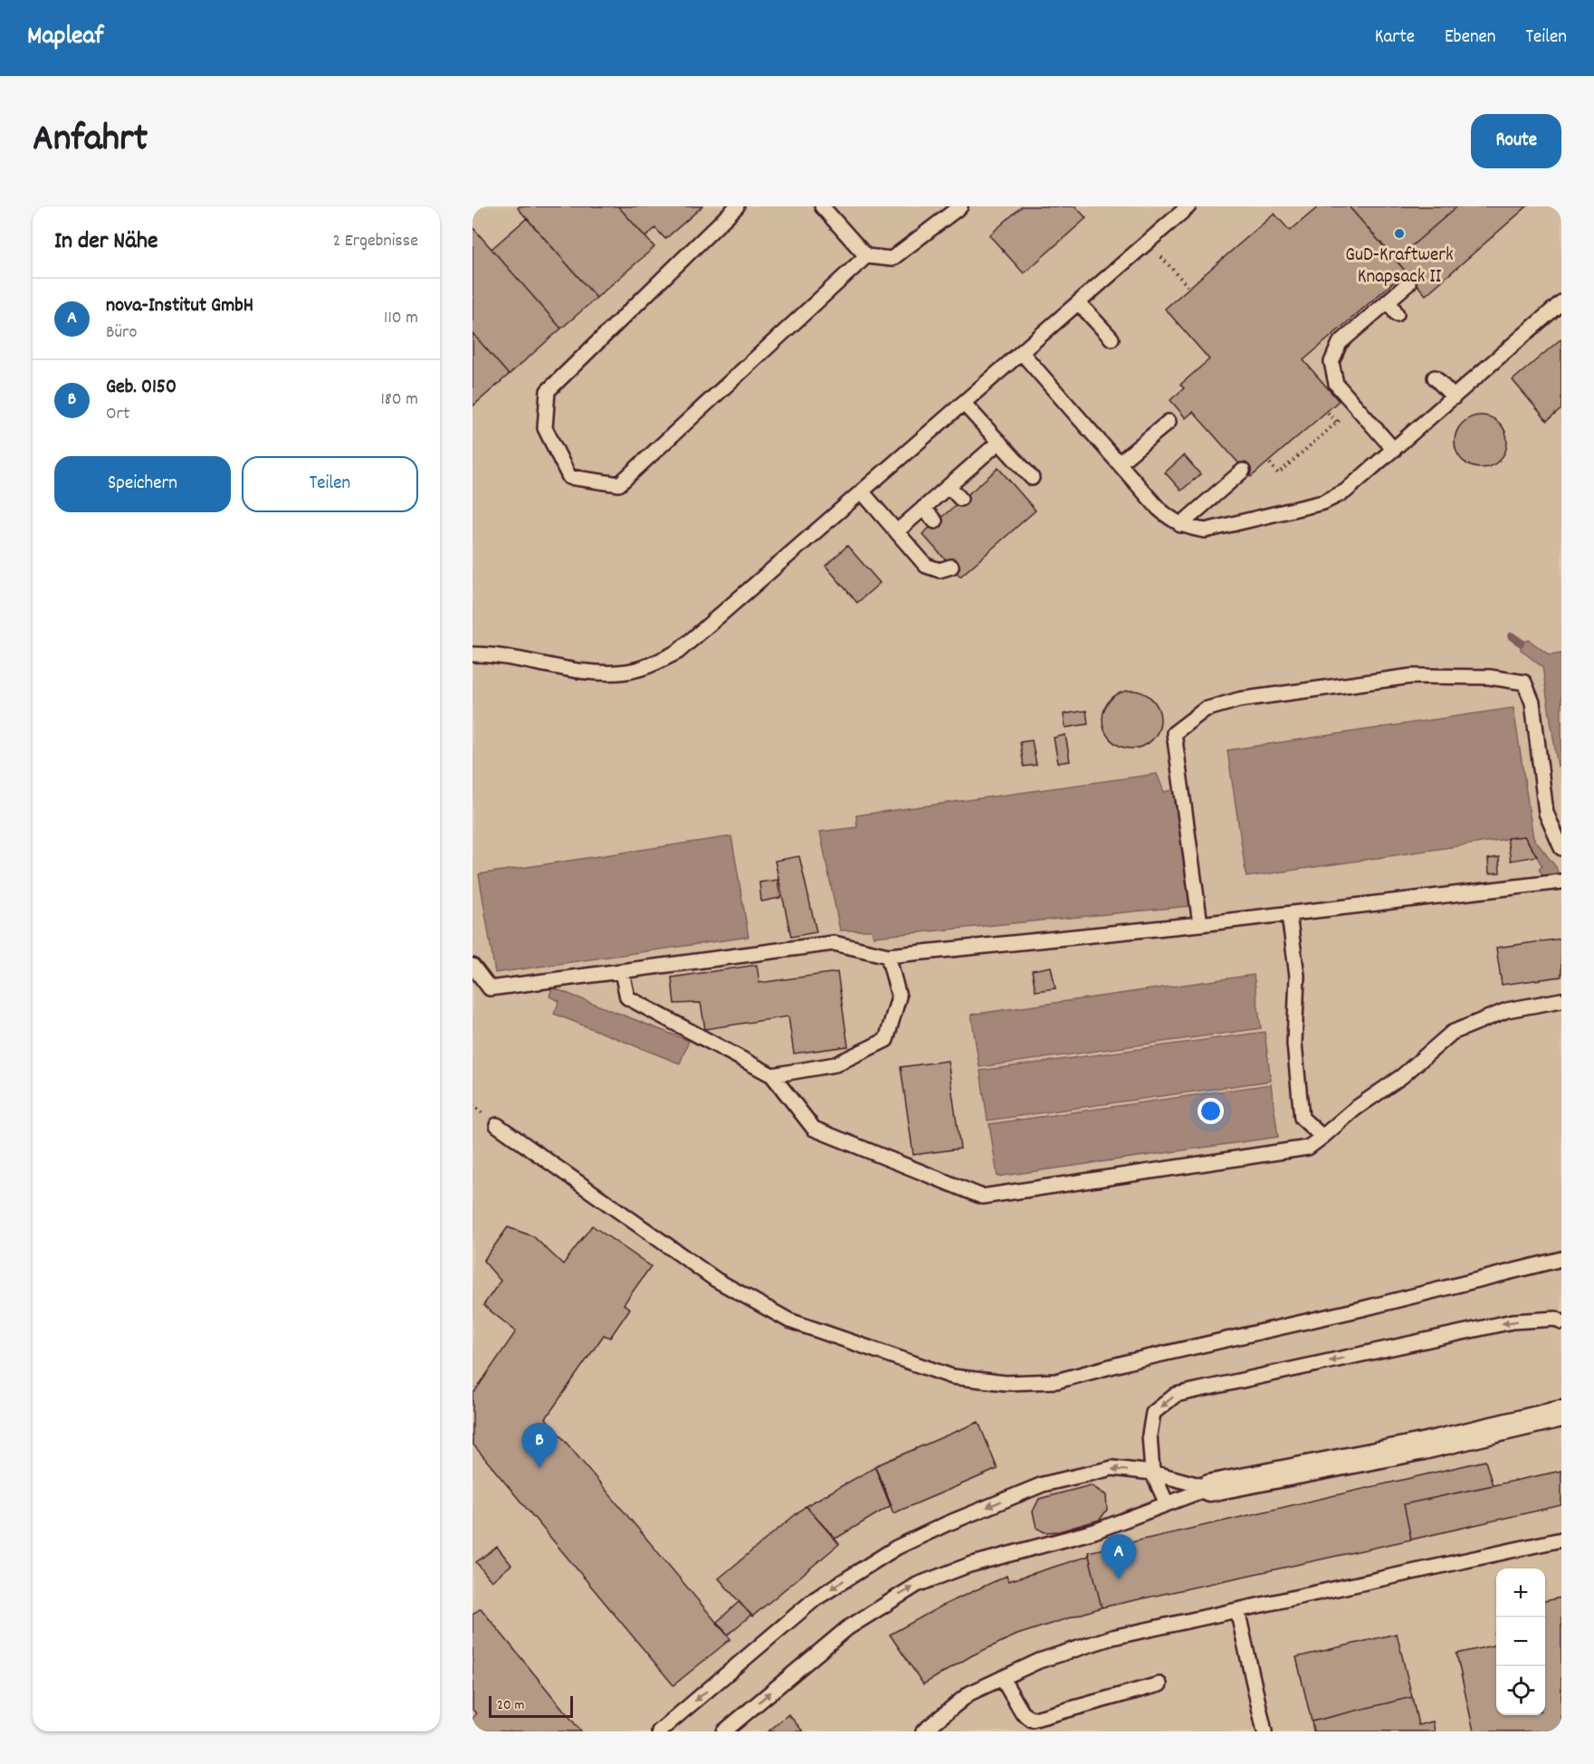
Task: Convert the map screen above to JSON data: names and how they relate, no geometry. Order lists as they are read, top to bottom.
{
  "places": ["GuD-Kraftwerk Knapsack II"],
  "scale_bar": "20 m",
  "page": {
    "header": "Mapleaf",
    "nav": ["Karte", "Ebenen", "Teilen"],
    "title": "Anfahrt",
    "buttons": [
      "Route",
      ["Speichern", "Teilen"]
    ],
    "heading": ["In der Nähe", "2 Ergebnisse"],
    "list": [
      {
        "mark": "A",
        "name": "nova-Institut GmbH",
        "note": "Büro",
        "value": "110 m"
      },
      {
        "mark": "B",
        "name": "Geb. 0150",
        "note": "Ort",
        "value": "180 m"
      }
    ],
    "pins": ["B", "A"],
    "map_buttons": ["+", "−"],
    "scale": "20 m"
  }
}
